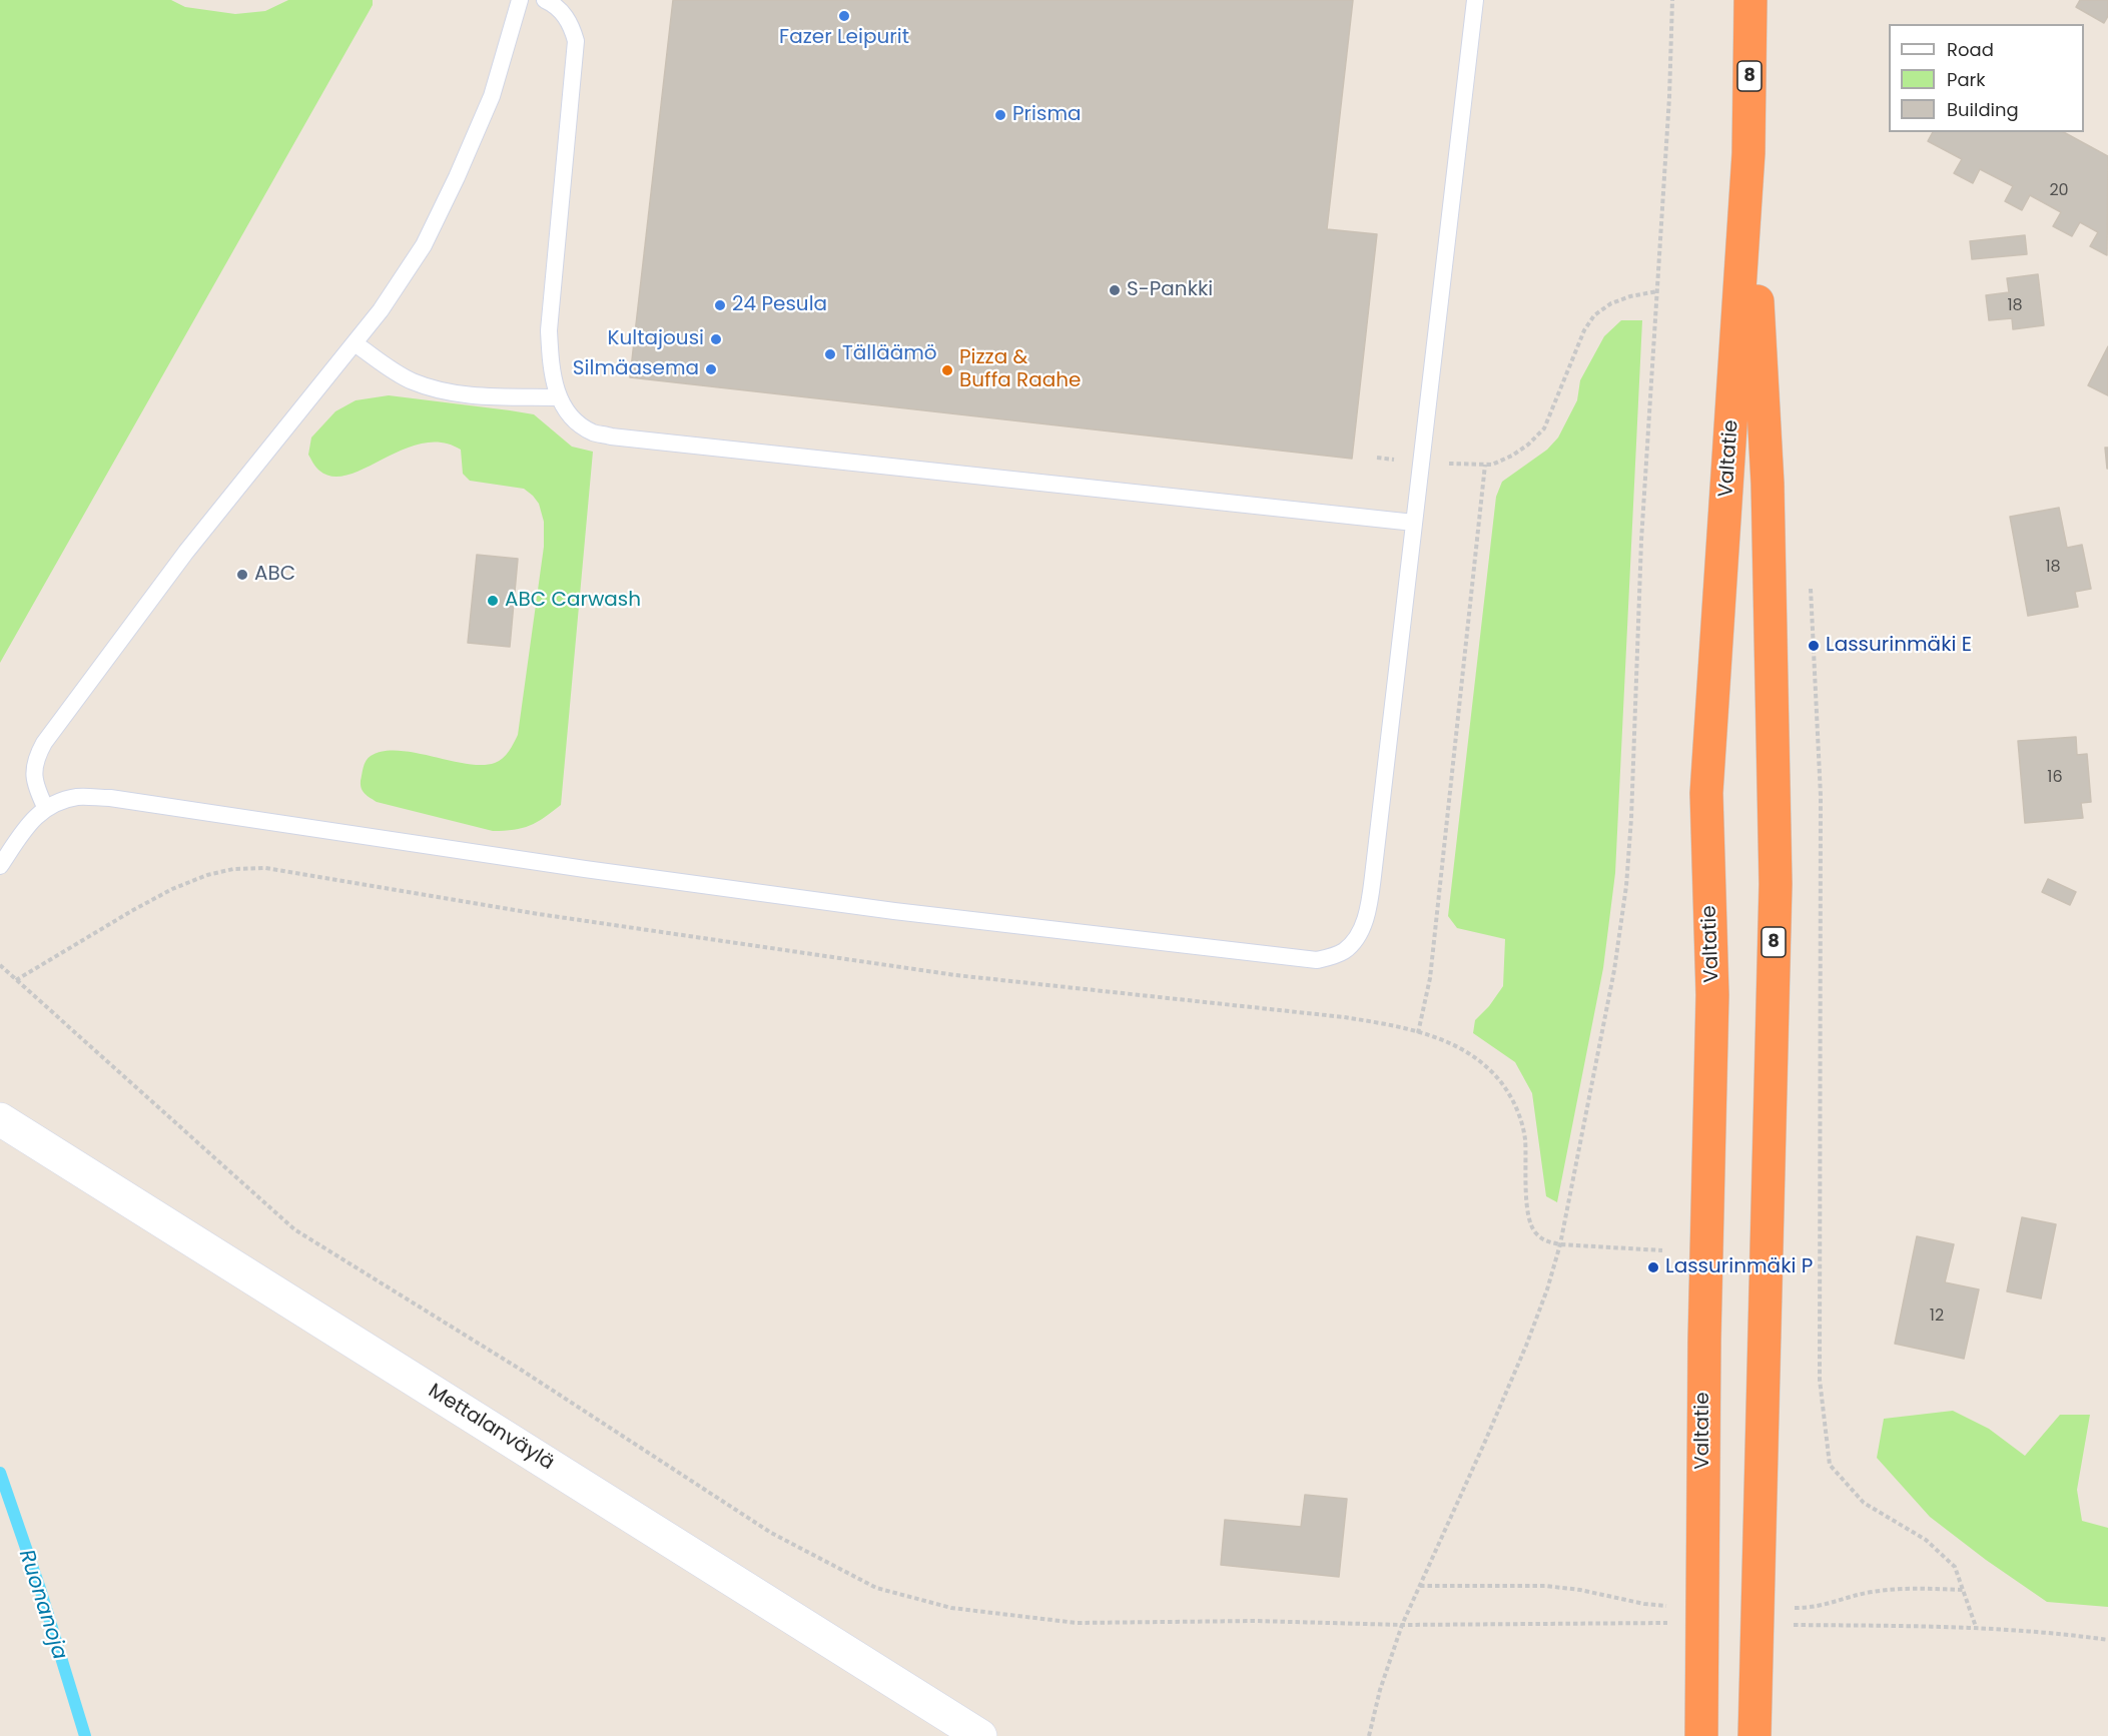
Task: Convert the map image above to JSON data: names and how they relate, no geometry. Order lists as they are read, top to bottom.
{
  "streets": {
    "highway": ["8", "Valtatie"],
    "street": ["Mettalanväylä"]
  },
  "water": ["Ruonanoja"],
  "places": [
    "Fazer Leipurit",
    "Prisma",
    "S-Pankki",
    "24 Pesula",
    "Kultajousi",
    "Tälläämö",
    "Silmäasema",
    "Pizza & Buffa Raahe",
    "ABC",
    "ABC Carwash",
    "Lassurinmäki E",
    "Lassurinmäki P"
  ],
  "house_numbers": [
    "20",
    "18",
    "18",
    "16",
    "12"
  ],
  "legend": ["Road", "Park", "Building"]
}
